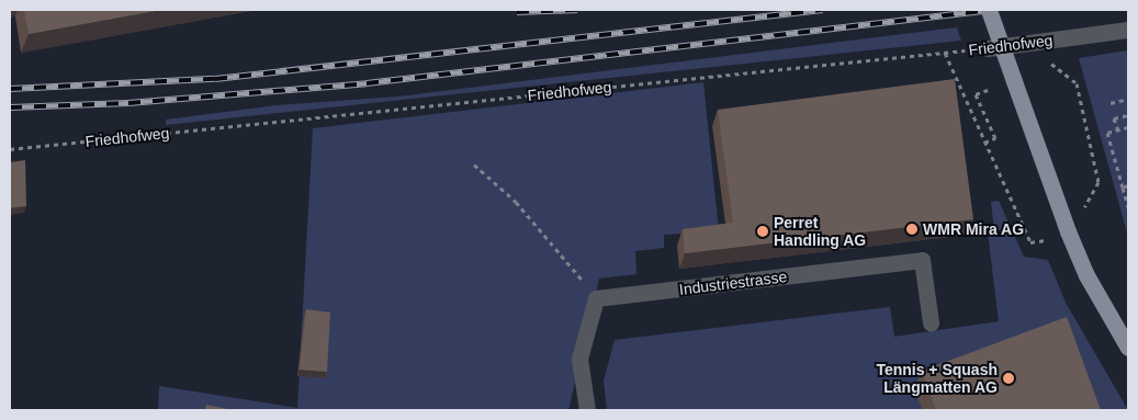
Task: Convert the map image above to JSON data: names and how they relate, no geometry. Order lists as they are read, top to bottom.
{
  "streets": {
    "street": ["Friedhofweg", "Industriestrasse"]
  },
  "places": ["WMR Mira AG", "Perret Handling AG", "Tennis + Squash Längmatten AG"]
}
